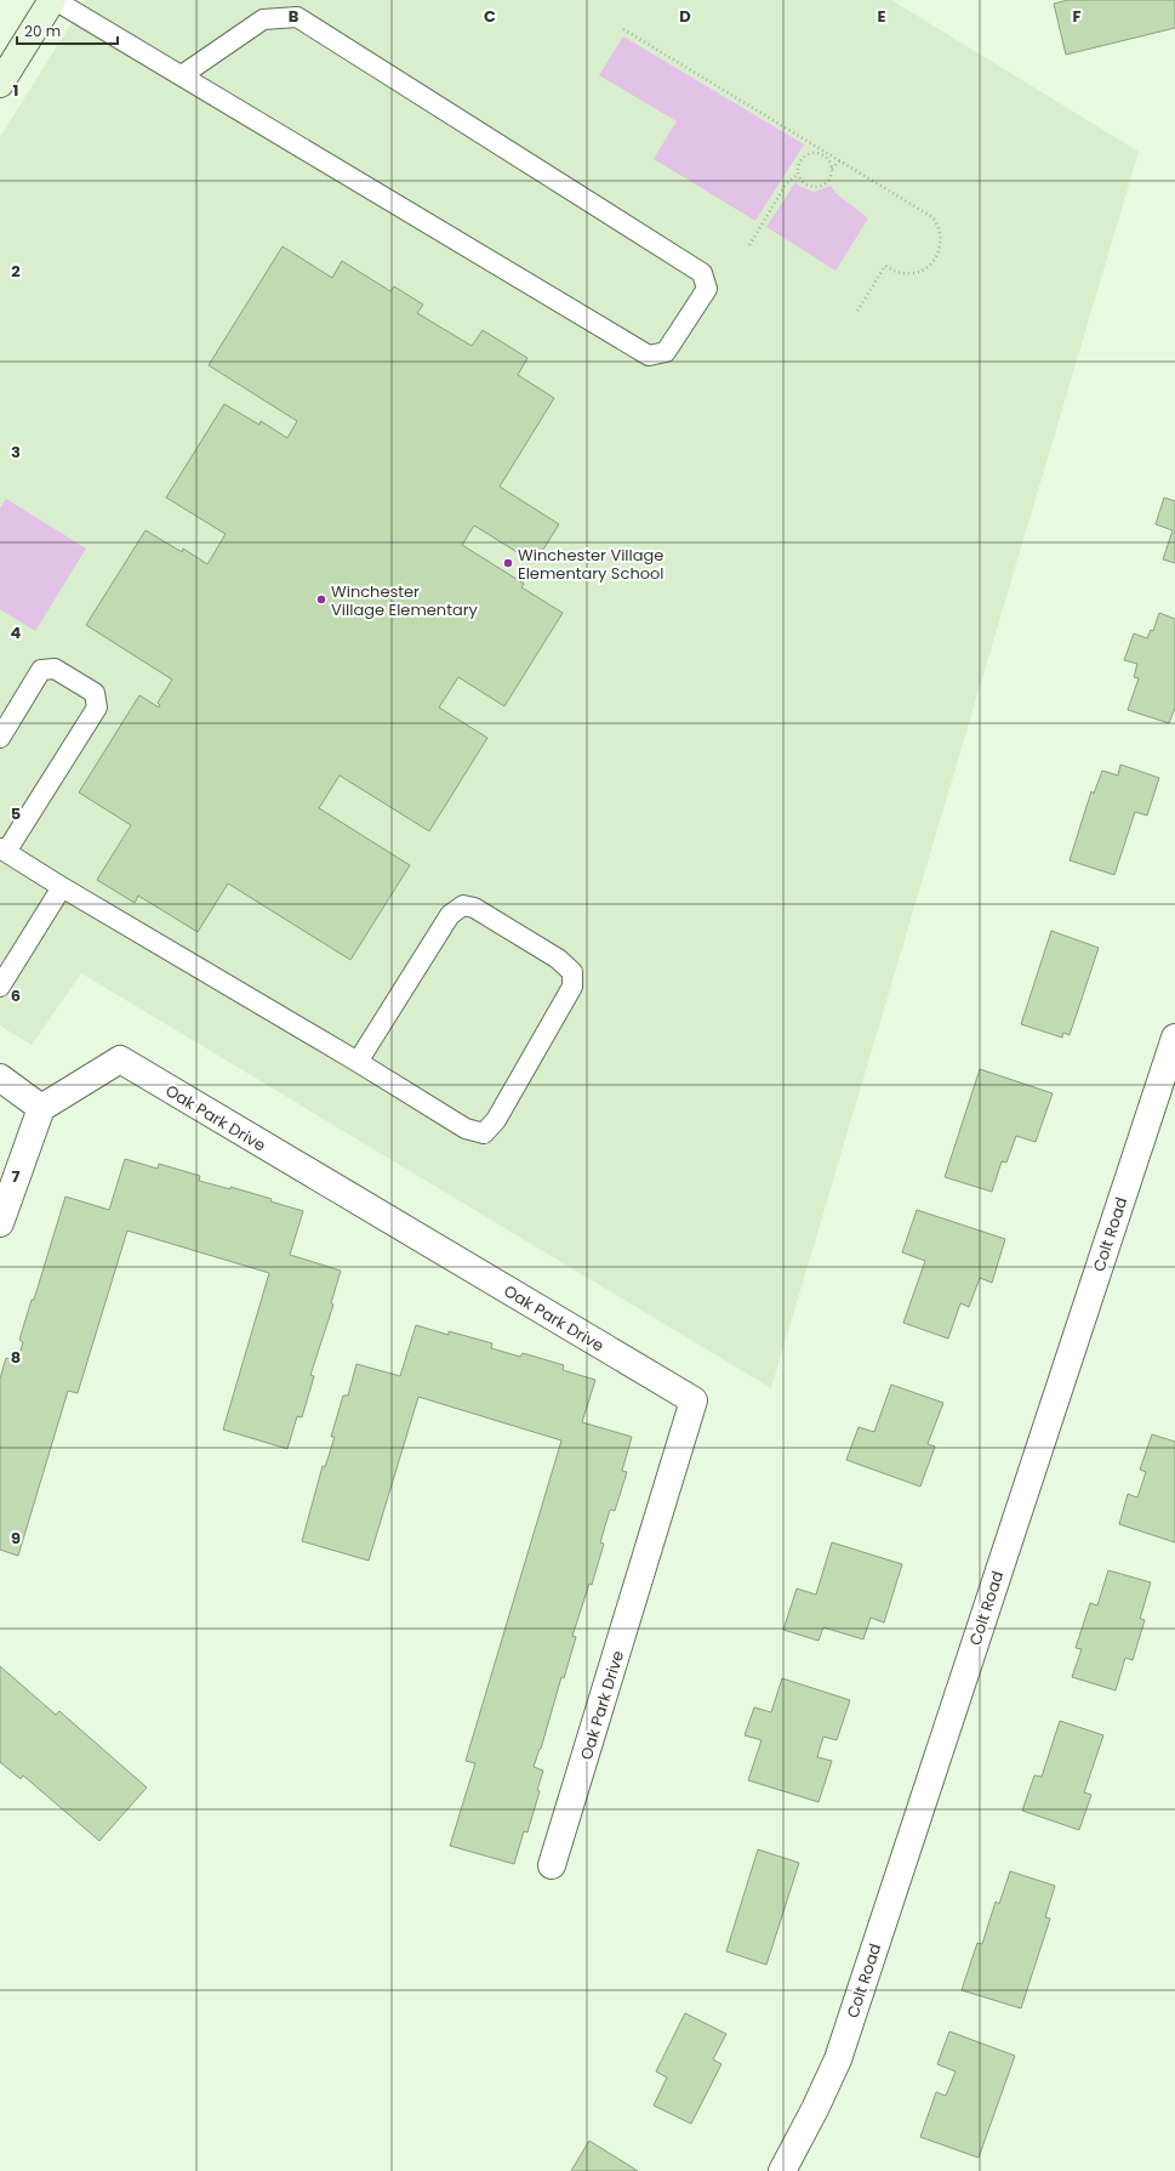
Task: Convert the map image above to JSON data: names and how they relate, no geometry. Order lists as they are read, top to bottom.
{
  "streets": {
    "street": ["Oak Park Drive", "Colt Road"]
  },
  "places": ["Winchester Village Elementary School", "Winchester Village Elementary"],
  "scale_bar": "20 m",
  "grid": {
    "columns": [
      "B",
      "C",
      "D",
      "E",
      "F"
    ],
    "rows": [
      "1",
      "2",
      "3",
      "4",
      "5",
      "6",
      "7",
      "8",
      "9"
    ]
  }
}
